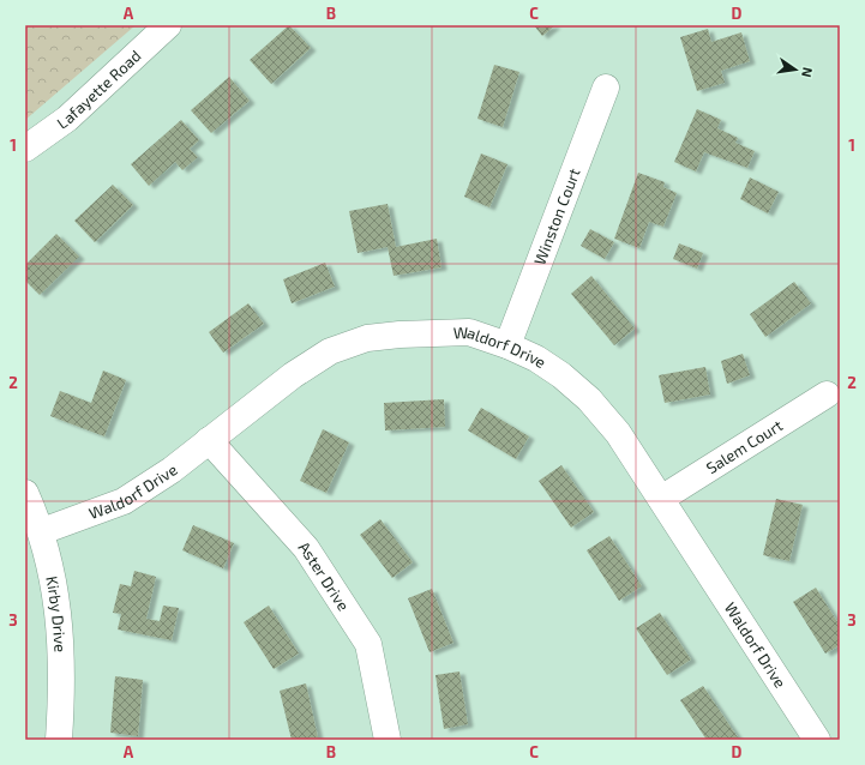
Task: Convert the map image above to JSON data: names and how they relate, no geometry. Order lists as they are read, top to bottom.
{
  "streets": {
    "street": [
      "Lafayette Road",
      "Winston Court",
      "Waldorf Drive",
      "Salem Court",
      "Aster Drive",
      "Kirby Drive"
    ]
  },
  "crossings": [
    ["Winston Court", "Waldorf Drive"],
    ["Waldorf Drive", "Salem Court"],
    ["Waldorf Drive", "Aster Drive"],
    ["Waldorf Drive", "Kirby Drive"]
  ],
  "north": "right",
  "grid": {
    "columns": [
      "A",
      "B",
      "C",
      "D"
    ],
    "rows": ["1", "2", "3"]
  }
}
